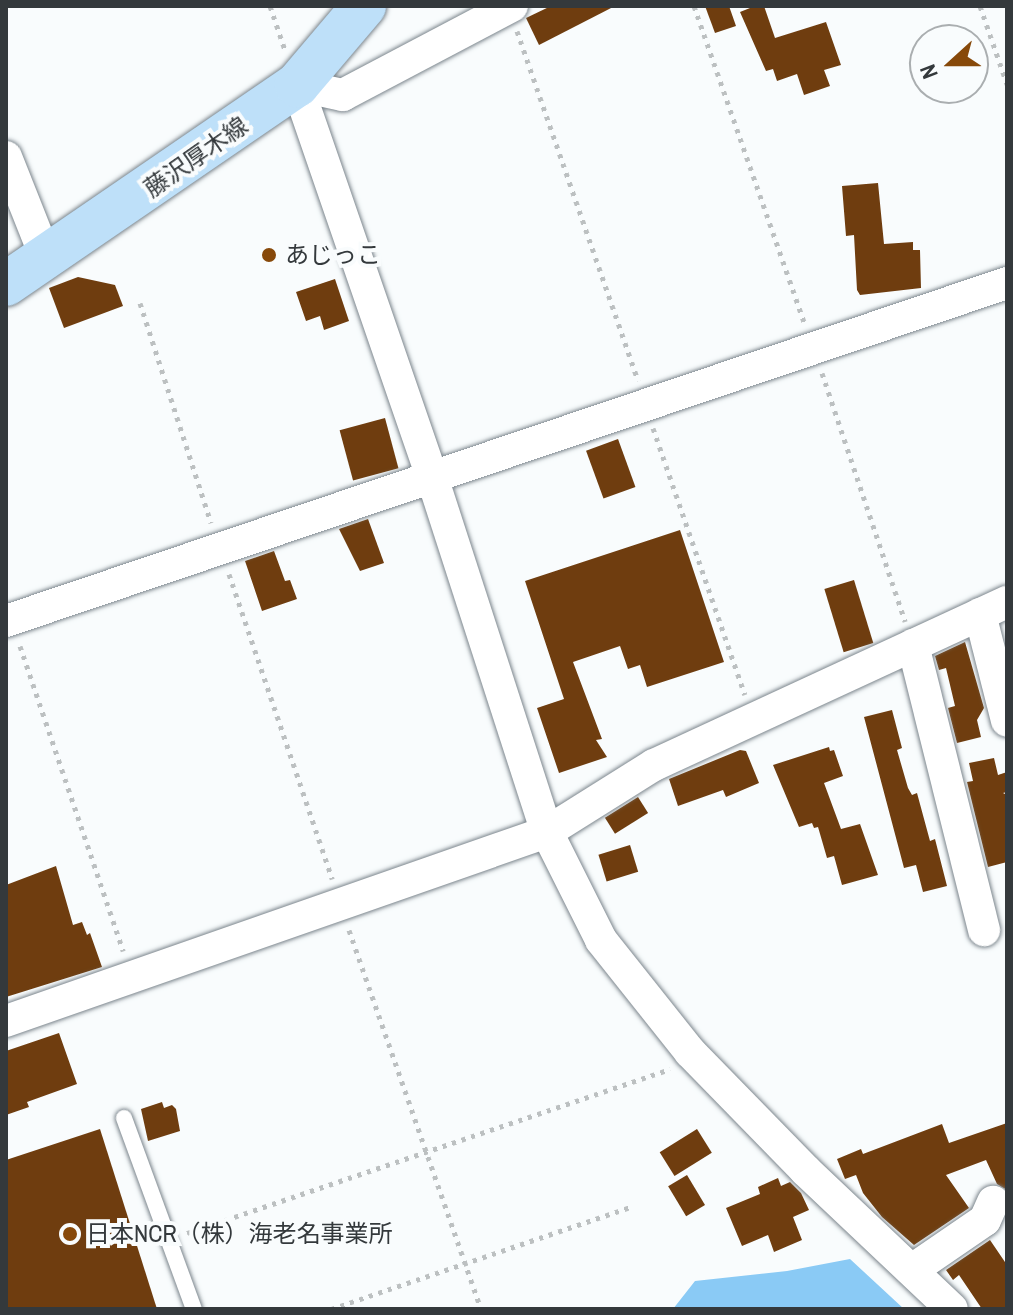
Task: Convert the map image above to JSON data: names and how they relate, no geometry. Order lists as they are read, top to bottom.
{
  "streets": {
    "main road": ["藤沢厚木線"]
  },
  "places": ["あじっこ", "日本NCR（株）海老名事業所"],
  "north": "left"
}
